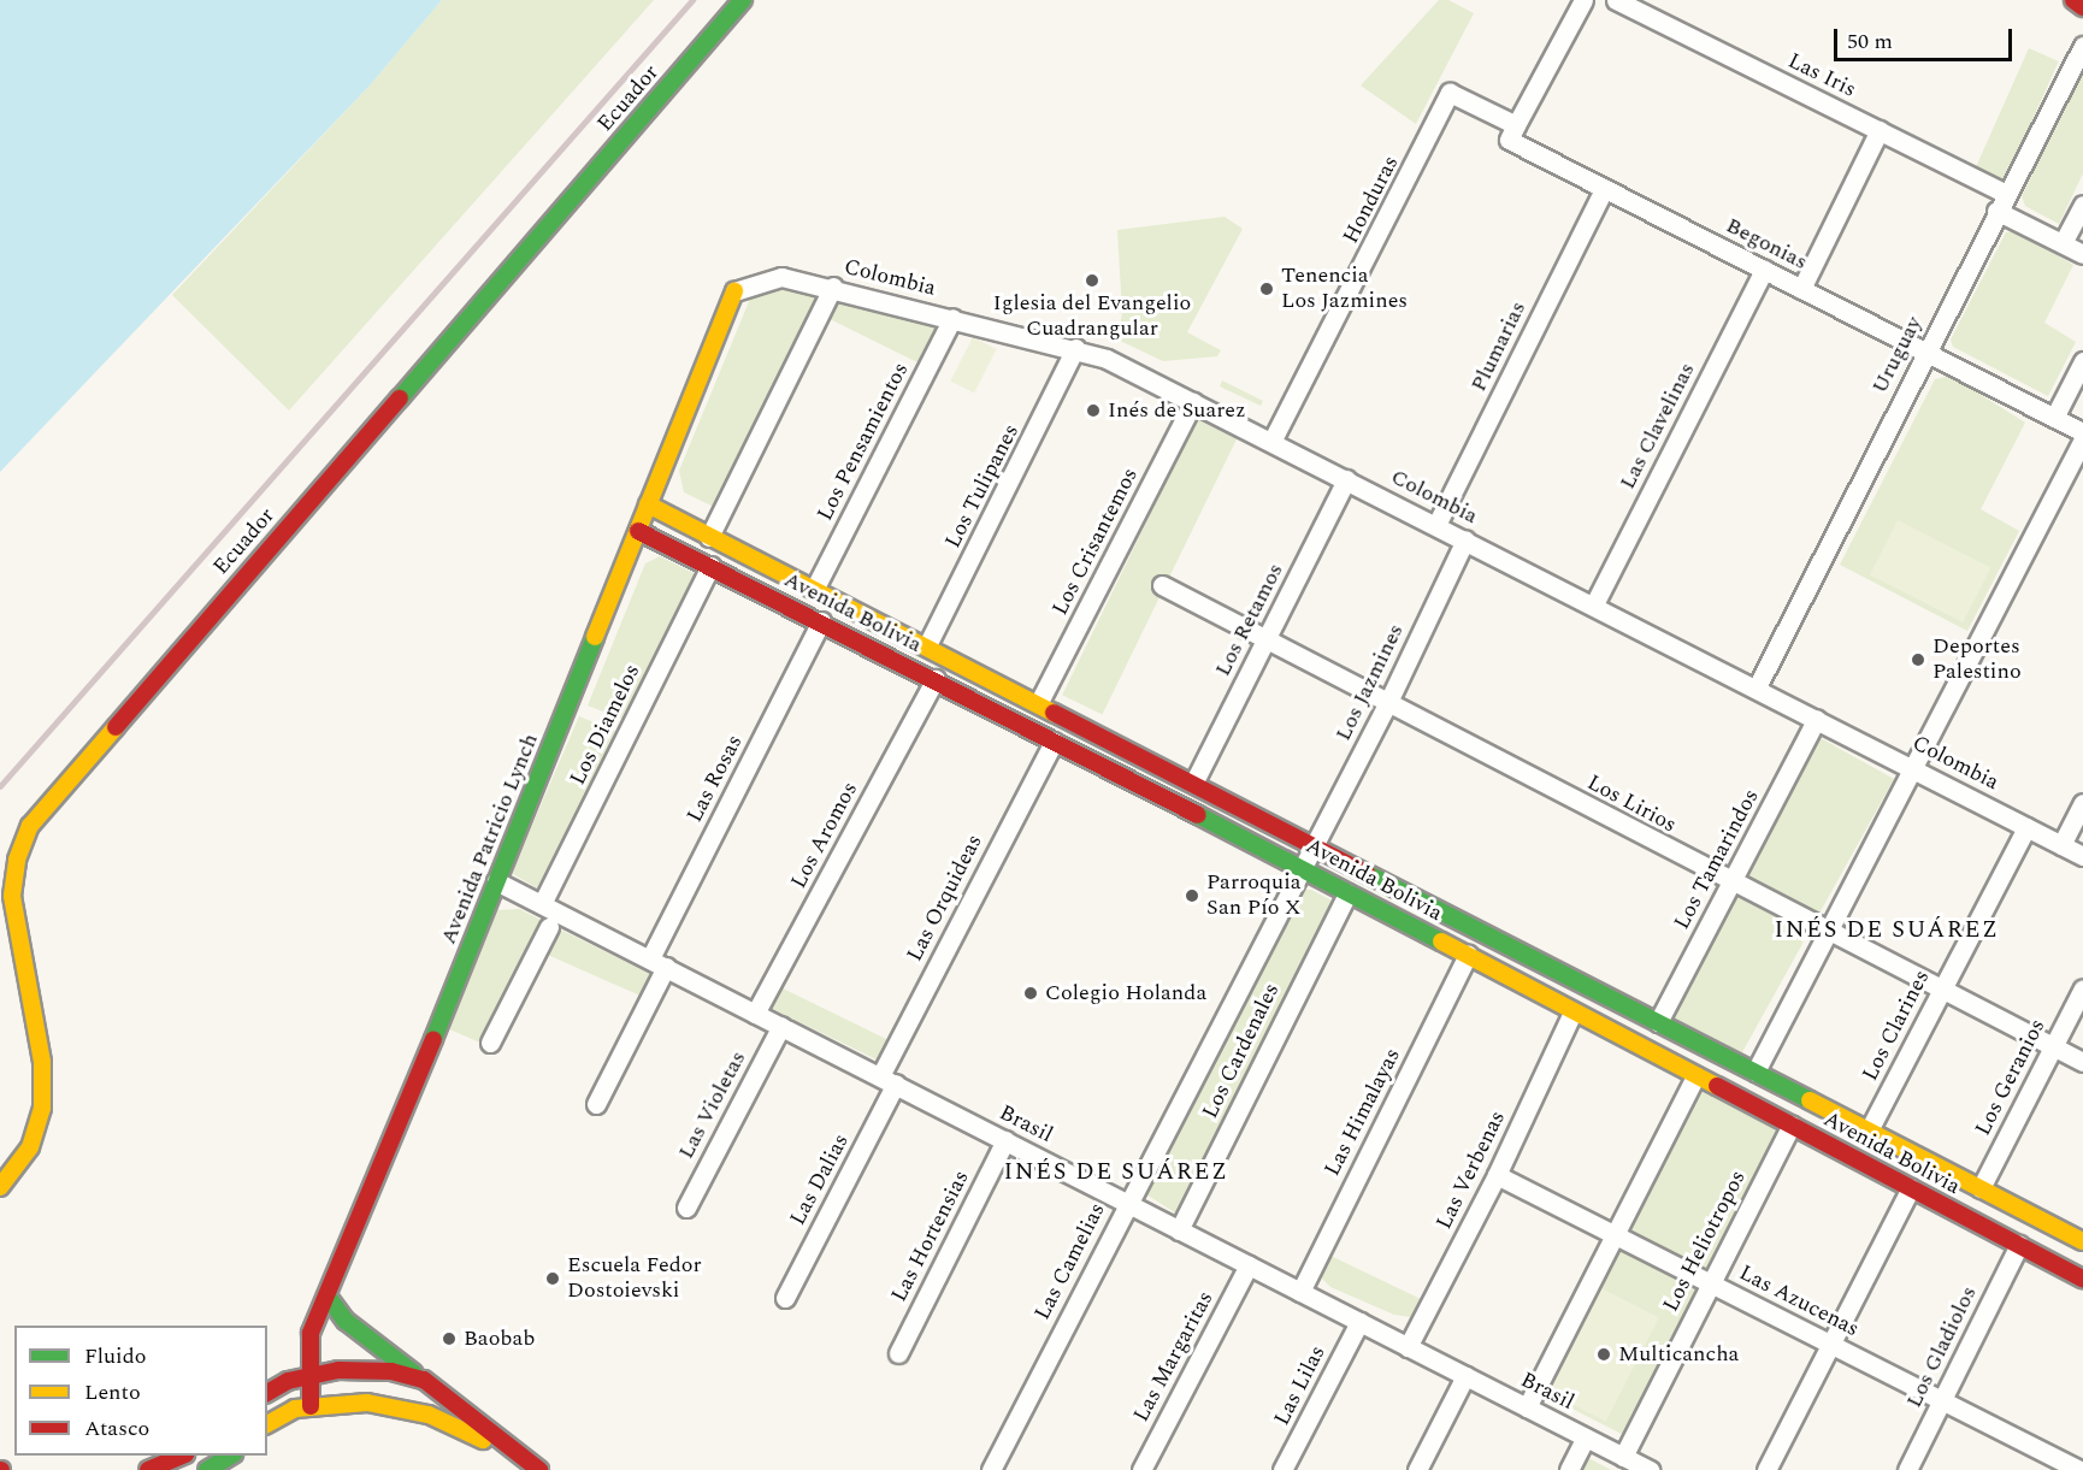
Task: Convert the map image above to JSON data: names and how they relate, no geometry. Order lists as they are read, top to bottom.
{
  "streets": {
    "street": [
      "Las Iris",
      "Ecuador",
      "Honduras",
      "Begonias",
      "Colombia",
      "Plumarias",
      "Uruguay",
      "Las Clavelinas",
      "Los Pensamientos",
      "Los Tulipanes",
      "Los Crisantemos",
      "Avenida Bolivia",
      "Los Retamos",
      "Los Jazmines",
      "Los Diamelos",
      "Las Rosas",
      "Los Lirios",
      "Los Aromos",
      "Avenida Patricio Lynch",
      "Los Tamarindos",
      "Las Orquideas",
      "Los Clarines",
      "Los Cardenales",
      "Los Geranios",
      "Las Violetas",
      "Las Himalayas",
      "Brasil",
      "Las Verbenas",
      "Las Dalias",
      "Las Hortensias",
      "Los Heliotropos",
      "Las Camelias",
      "Las Azucenas",
      "Los Gladiolos",
      "Las Margaritas",
      "Las Lilas"
    ]
  },
  "crossings": [
    ["Las Iris", "Uruguay"],
    ["Honduras", "Begonias"],
    ["Honduras", "Colombia"],
    ["Begonias", "Plumarias"],
    ["Begonias", "Uruguay"],
    ["Begonias", "Las Clavelinas"],
    ["Colombia", "Plumarias"],
    ["Colombia", "Uruguay"],
    ["Colombia", "Las Clavelinas"],
    ["Colombia", "Los Pensamientos"],
    ["Colombia", "Los Tulipanes"],
    ["Colombia", "Los Crisantemos"],
    ["Colombia", "Los Retamos"],
    ["Colombia", "Los Jazmines"],
    ["Colombia", "Avenida Patricio Lynch"],
    ["Colombia", "Los Tamarindos"],
    ["Colombia", "Los Clarines"],
    ["Los Pensamientos", "Avenida Bolivia"],
    ["Los Tulipanes", "Avenida Bolivia"],
    ["Los Crisantemos", "Avenida Bolivia"],
    ["Avenida Bolivia", "Los Retamos"],
    ["Avenida Bolivia", "Los Jazmines"],
    ["Avenida Bolivia", "Los Diamelos"],
    ["Avenida Bolivia", "Las Rosas"],
    ["Avenida Bolivia", "Los Aromos"],
    ["Avenida Bolivia", "Avenida Patricio Lynch"],
    ["Avenida Bolivia", "Los Tamarindos"],
    ["Avenida Bolivia", "Las Orquideas"],
    ["Avenida Bolivia", "Los Clarines"],
    ["Avenida Bolivia", "Los Cardenales"],
    ["Avenida Bolivia", "Los Geranios"],
    ["Avenida Bolivia", "Las Himalayas"],
    ["Avenida Bolivia", "Las Verbenas"],
    ["Avenida Bolivia", "Los Heliotropos"],
    ["Avenida Bolivia", "Las Camelias"],
    ["Avenida Bolivia", "Los Gladiolos"],
    ["Los Retamos", "Los Lirios"],
    ["Los Jazmines", "Los Lirios"],
    ["Los Jazmines", "Las Camelias"],
    ["Los Diamelos", "Brasil"],
    ["Las Rosas", "Brasil"],
    ["Los Lirios", "Los Tamarindos"],
    ["Los Lirios", "Los Clarines"],
    ["Los Lirios", "Los Geranios"],
    ["Los Aromos", "Brasil"],
    ["Avenida Patricio Lynch", "Brasil"],
    ["Las Orquideas", "Brasil"],
    ["Las Orquideas", "Las Dalias"],
    ["Los Cardenales", "Brasil"],
    ["Las Violetas", "Brasil"],
    ["Las Himalayas", "Brasil"],
    ["Brasil", "Las Verbenas"],
    ["Brasil", "Las Dalias"],
    ["Brasil", "Las Hortensias"],
    ["Brasil", "Los Heliotropos"],
    ["Brasil", "Las Camelias"],
    ["Brasil", "Las Margaritas"],
    ["Brasil", "Las Lilas"],
    ["Las Verbenas", "Las Azucenas"],
    ["Los Heliotropos", "Las Azucenas"],
    ["Las Azucenas", "Los Gladiolos"]
  ],
  "districts": ["INÉS DE SUÁREZ", "INÉS DE SUÁREZ"],
  "places": [
    "Iglesia del Evangelio Cuadrangular",
    "Tenencia Los Jazmines",
    "Inés de Suarez",
    "Deportes Palestino",
    "Parroquia San Pío X",
    "Colegio Holanda",
    "Escuela Fedor Dostoievski",
    "Baobab",
    "Multicancha"
  ],
  "legend": ["Fluido", "Lento", "Atasco"],
  "scale_bar": "50 m"
}
